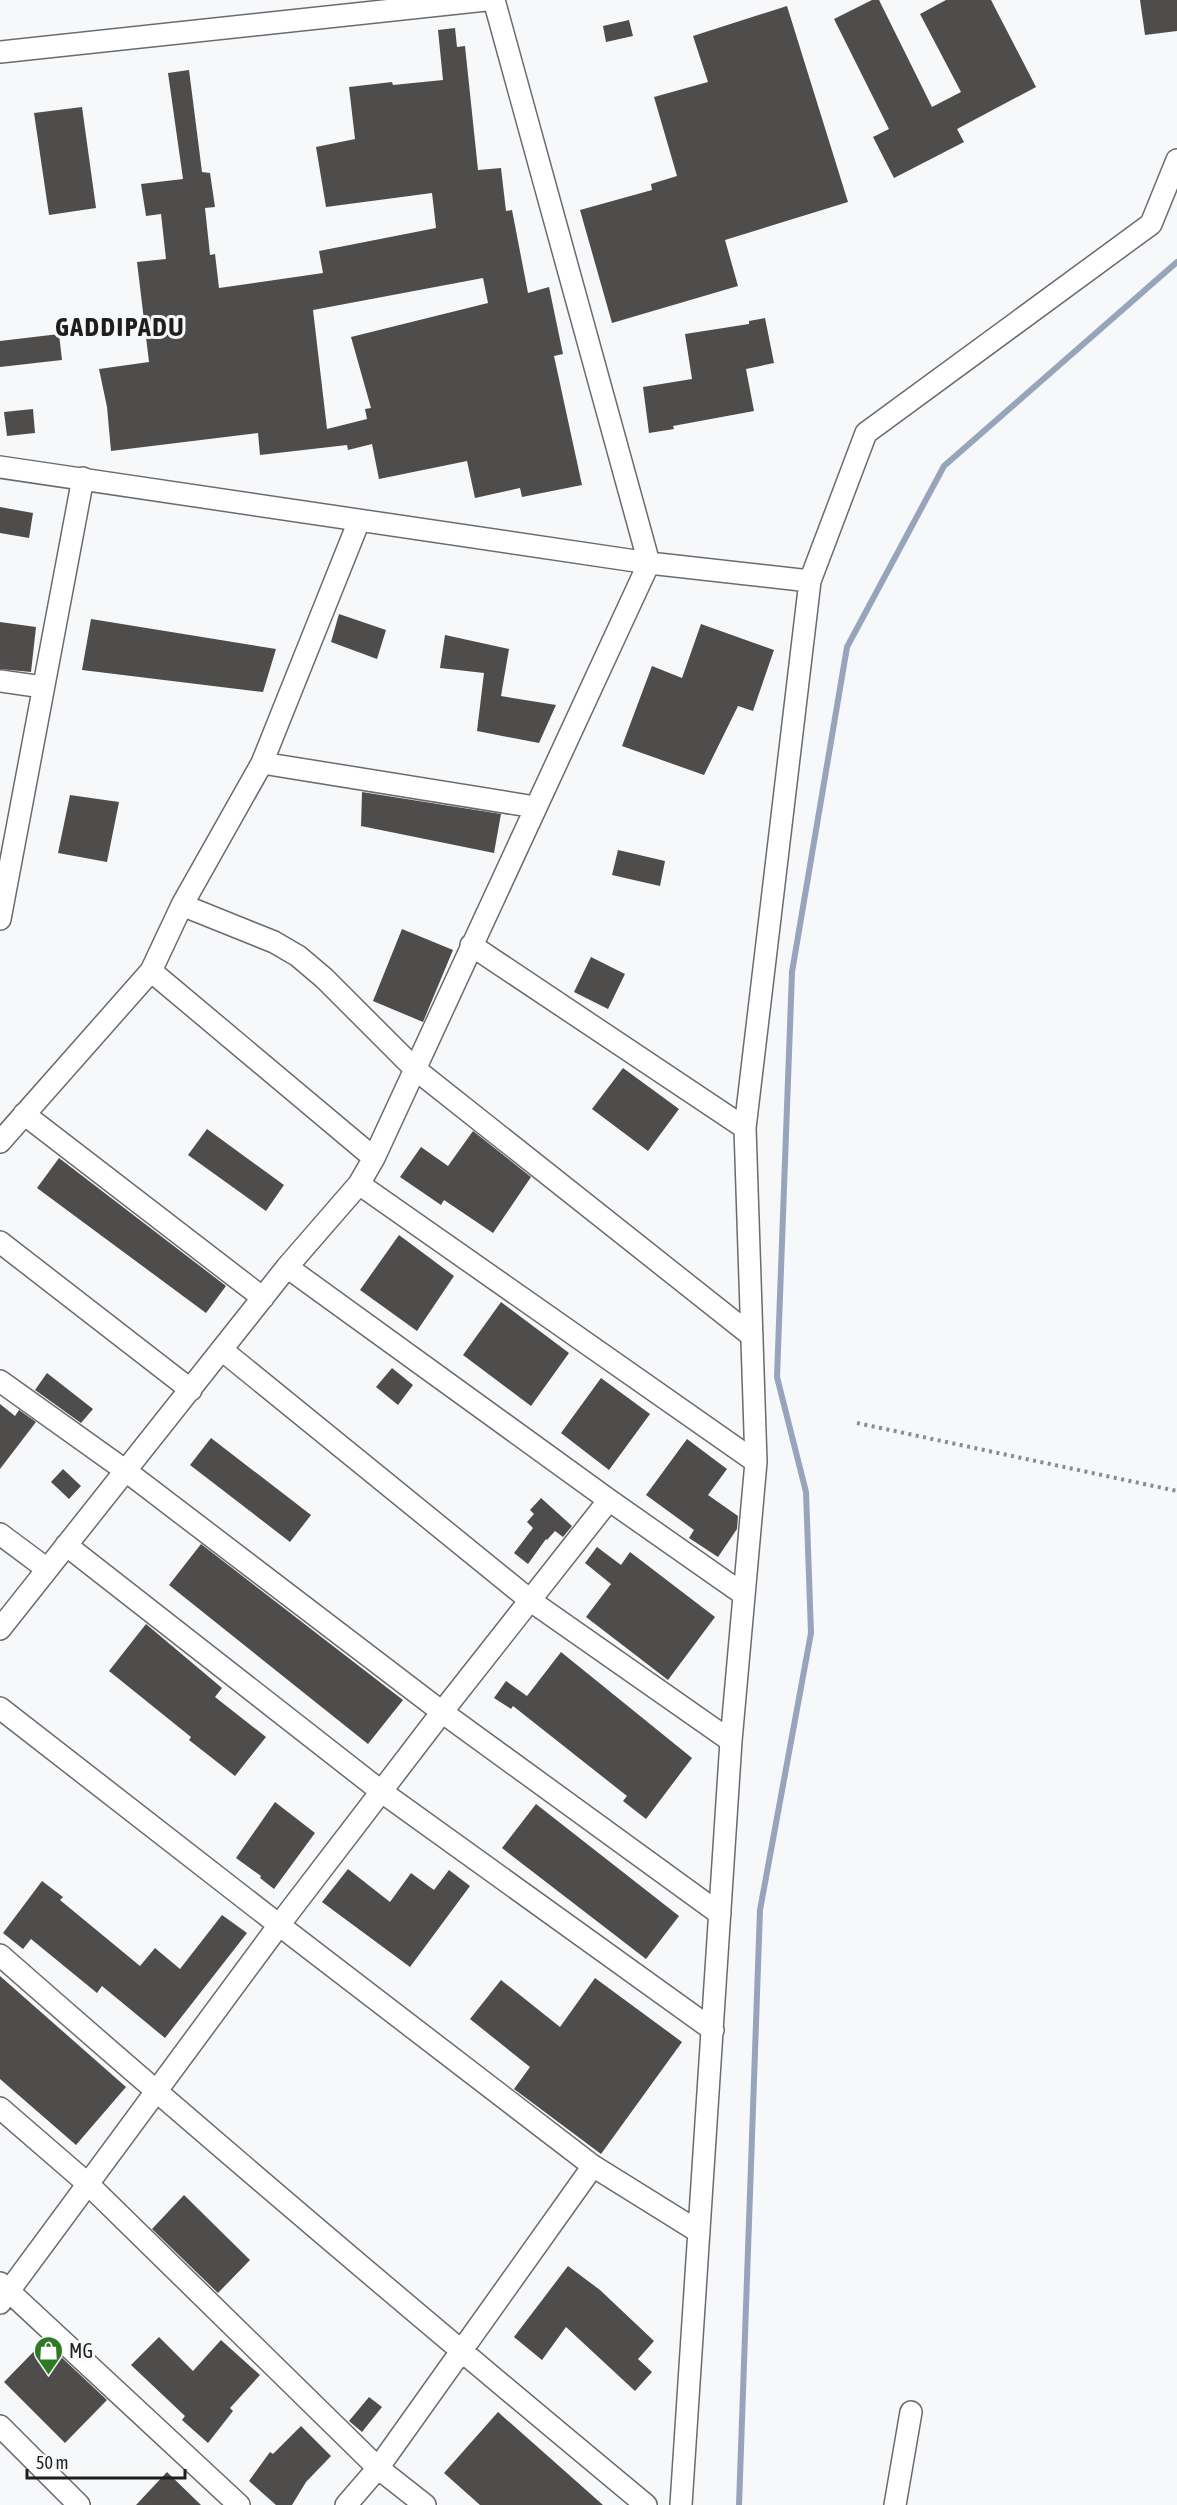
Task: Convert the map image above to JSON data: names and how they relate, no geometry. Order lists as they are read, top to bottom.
{
  "districts": ["GADDIPADU"],
  "places": {
    "shop": ["MG"]
  },
  "scale_bar": "50 m"
}
